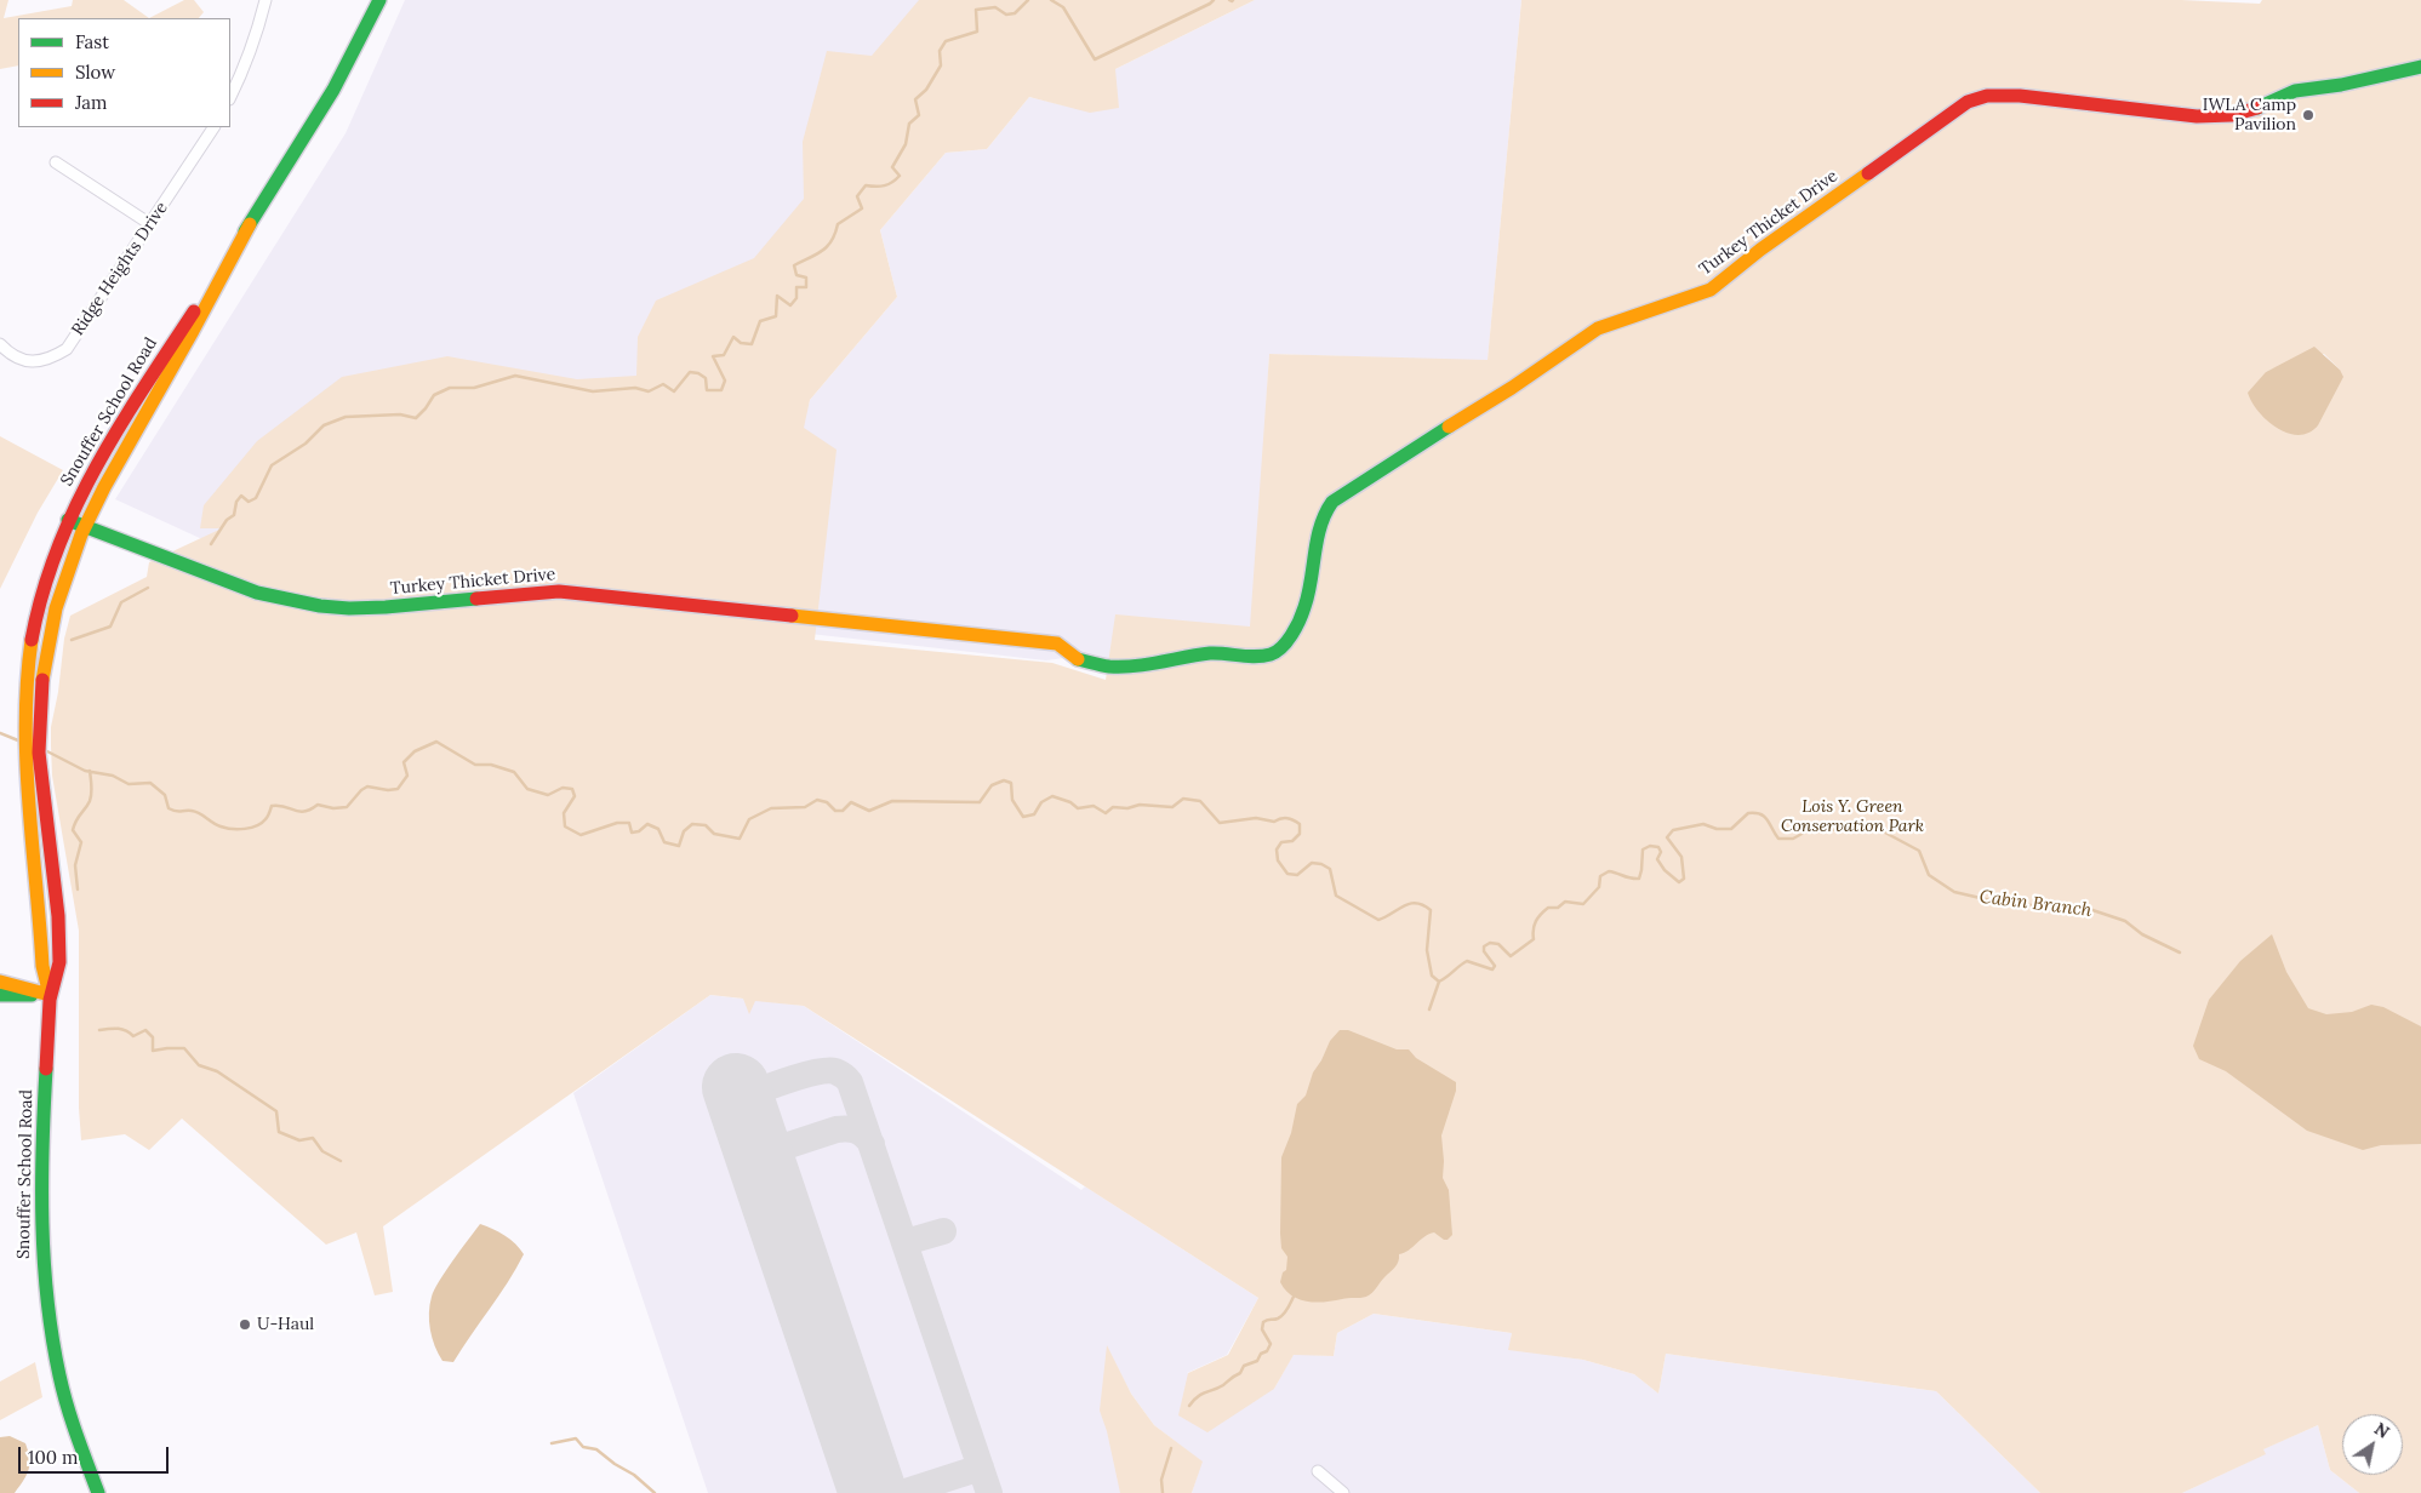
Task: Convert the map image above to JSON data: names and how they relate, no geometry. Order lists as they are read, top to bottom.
{
  "streets": {
    "street": ["Turkey Thicket Drive", "Ridge Heights Drive", "Snouffer School Road"]
  },
  "crossings": [
    ["Turkey Thicket Drive", "Snouffer School Road"]
  ],
  "water": ["Cabin Branch"],
  "parks": ["Lois Y. Green Conservation Park"],
  "places": ["IWLA Camp Pavilion", "U-Haul"],
  "legend": ["Fast", "Slow", "Jam"],
  "scale_bar": "100 m",
  "north": "top right"
}
